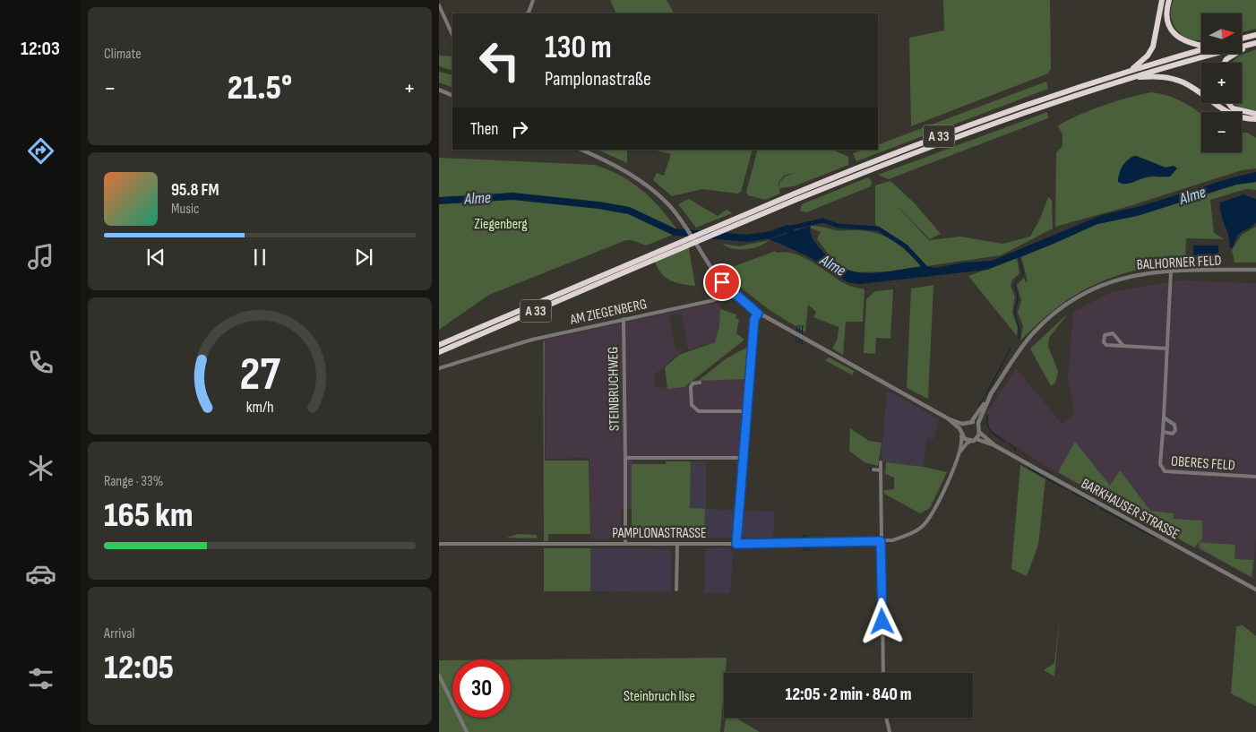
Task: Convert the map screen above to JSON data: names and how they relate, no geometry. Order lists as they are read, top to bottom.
{
  "streets": {
    "highway": ["A 33"],
    "street": [
      "BALHORNER FELD",
      "AM ZIEGENBERG",
      "STEINBRUCHWEG",
      "OBERES FELD",
      "BARKHAUSER STRASSE",
      "PAMPLONASTRASSE"
    ]
  },
  "crossings": [
    ["BALHORNER FELD", "OBERES FELD"],
    ["BALHORNER FELD", "BARKHAUSER STRASSE"],
    ["AM ZIEGENBERG", "STEINBRUCHWEG"],
    ["STEINBRUCHWEG", "PAMPLONASTRASSE"]
  ],
  "water": ["Alme"],
  "parks": ["Ziegenberg", "Steinbruch Ilse"],
  "north": "right",
  "page": {
    "tabs": "12:03",
    "tile": [
      "Climate",
      ["Range · 33%", "165 km"],
      ["Arrival", "12:05"]
    ],
    "map_buttons": ["+", "−"],
    "turn": ["130 m", "Pamplonastraße"],
    "heat": ["−", "21.5°", "+"],
    "then": "Then",
    "song": ["95.8 FM", "Music"],
    "limit": "30",
    "trip": "12:05 · 2 min · 840 m",
    "gauge": ["27", "km/h"]
  }
}
